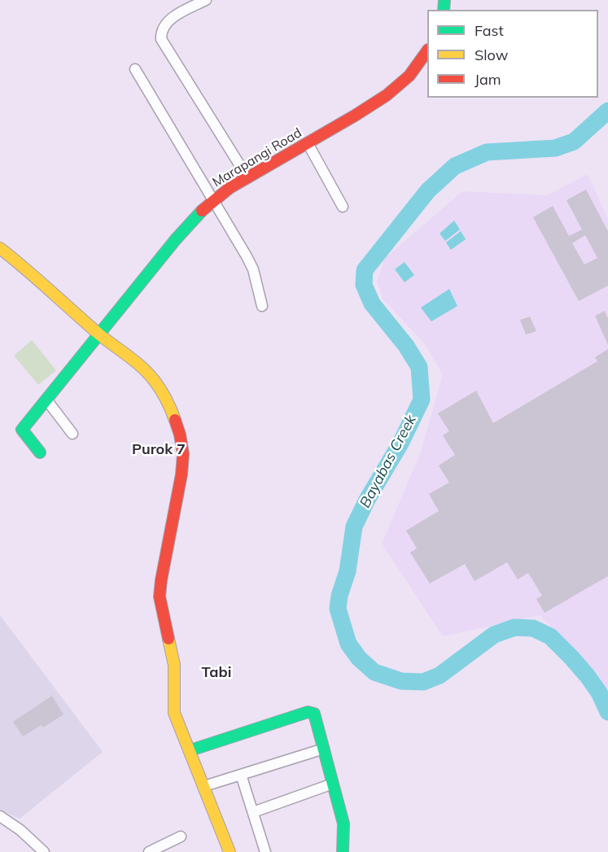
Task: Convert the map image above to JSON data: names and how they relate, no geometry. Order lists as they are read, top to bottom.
{
  "streets": {
    "street": ["Marapangi Road"]
  },
  "districts": ["Purok 7", "Tabi"],
  "water": ["Bayabas Creek"],
  "legend": ["Fast", "Slow", "Jam"]
}
